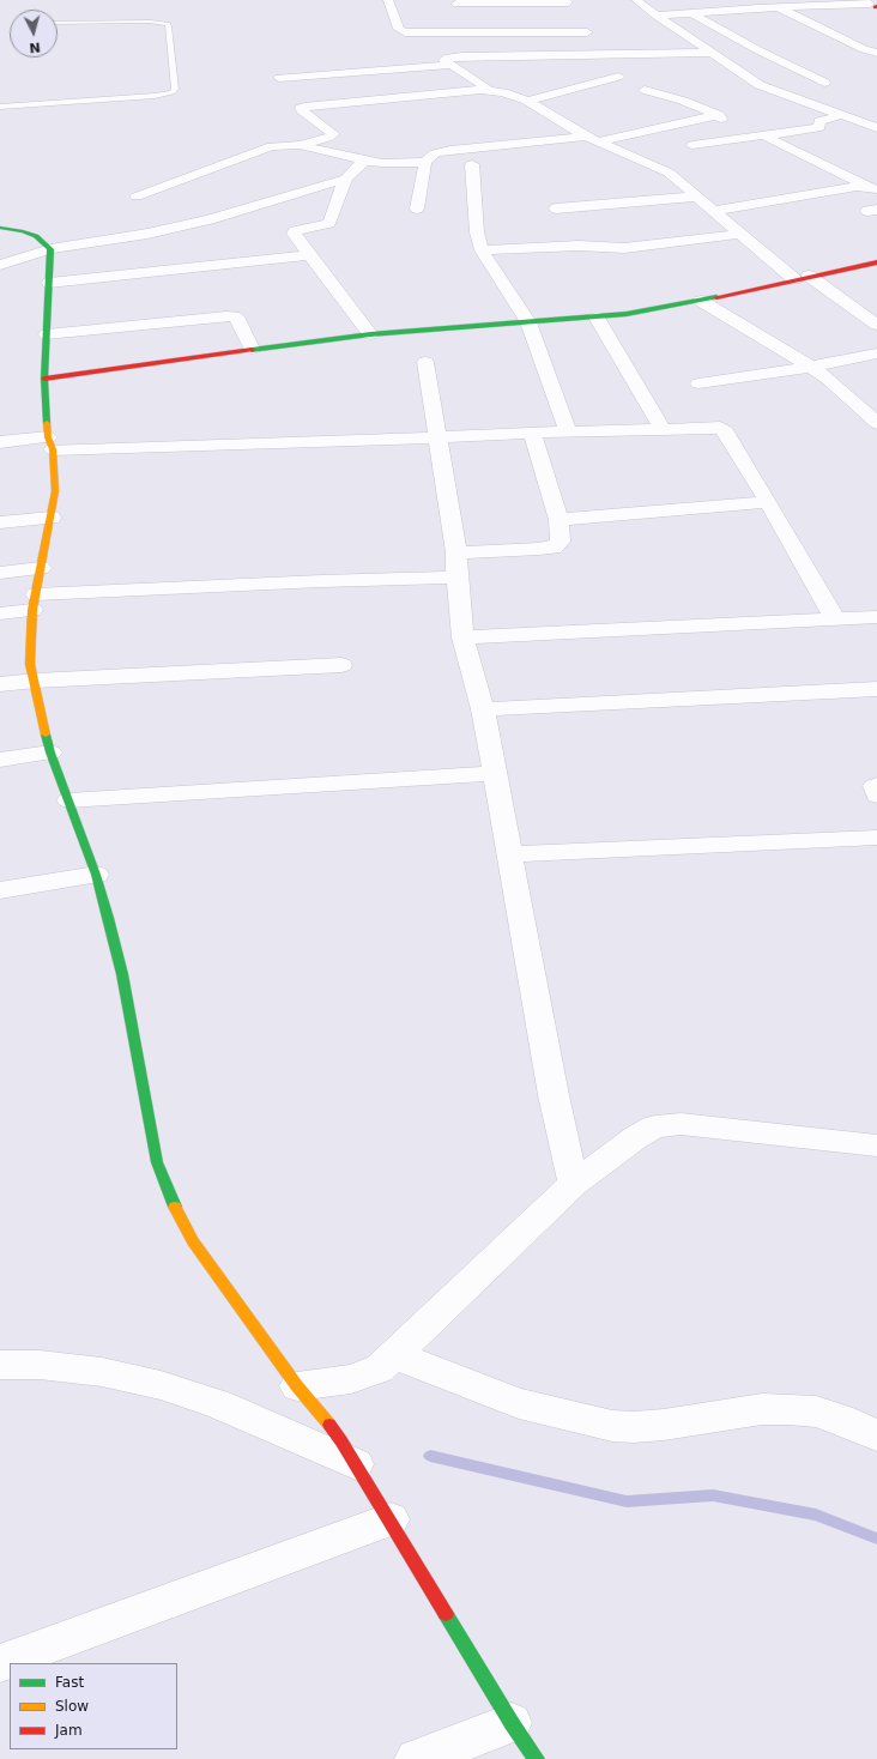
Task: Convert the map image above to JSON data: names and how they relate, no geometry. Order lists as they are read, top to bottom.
{
  "legend": ["Fast", "Slow", "Jam"],
  "north": "bottom"
}
